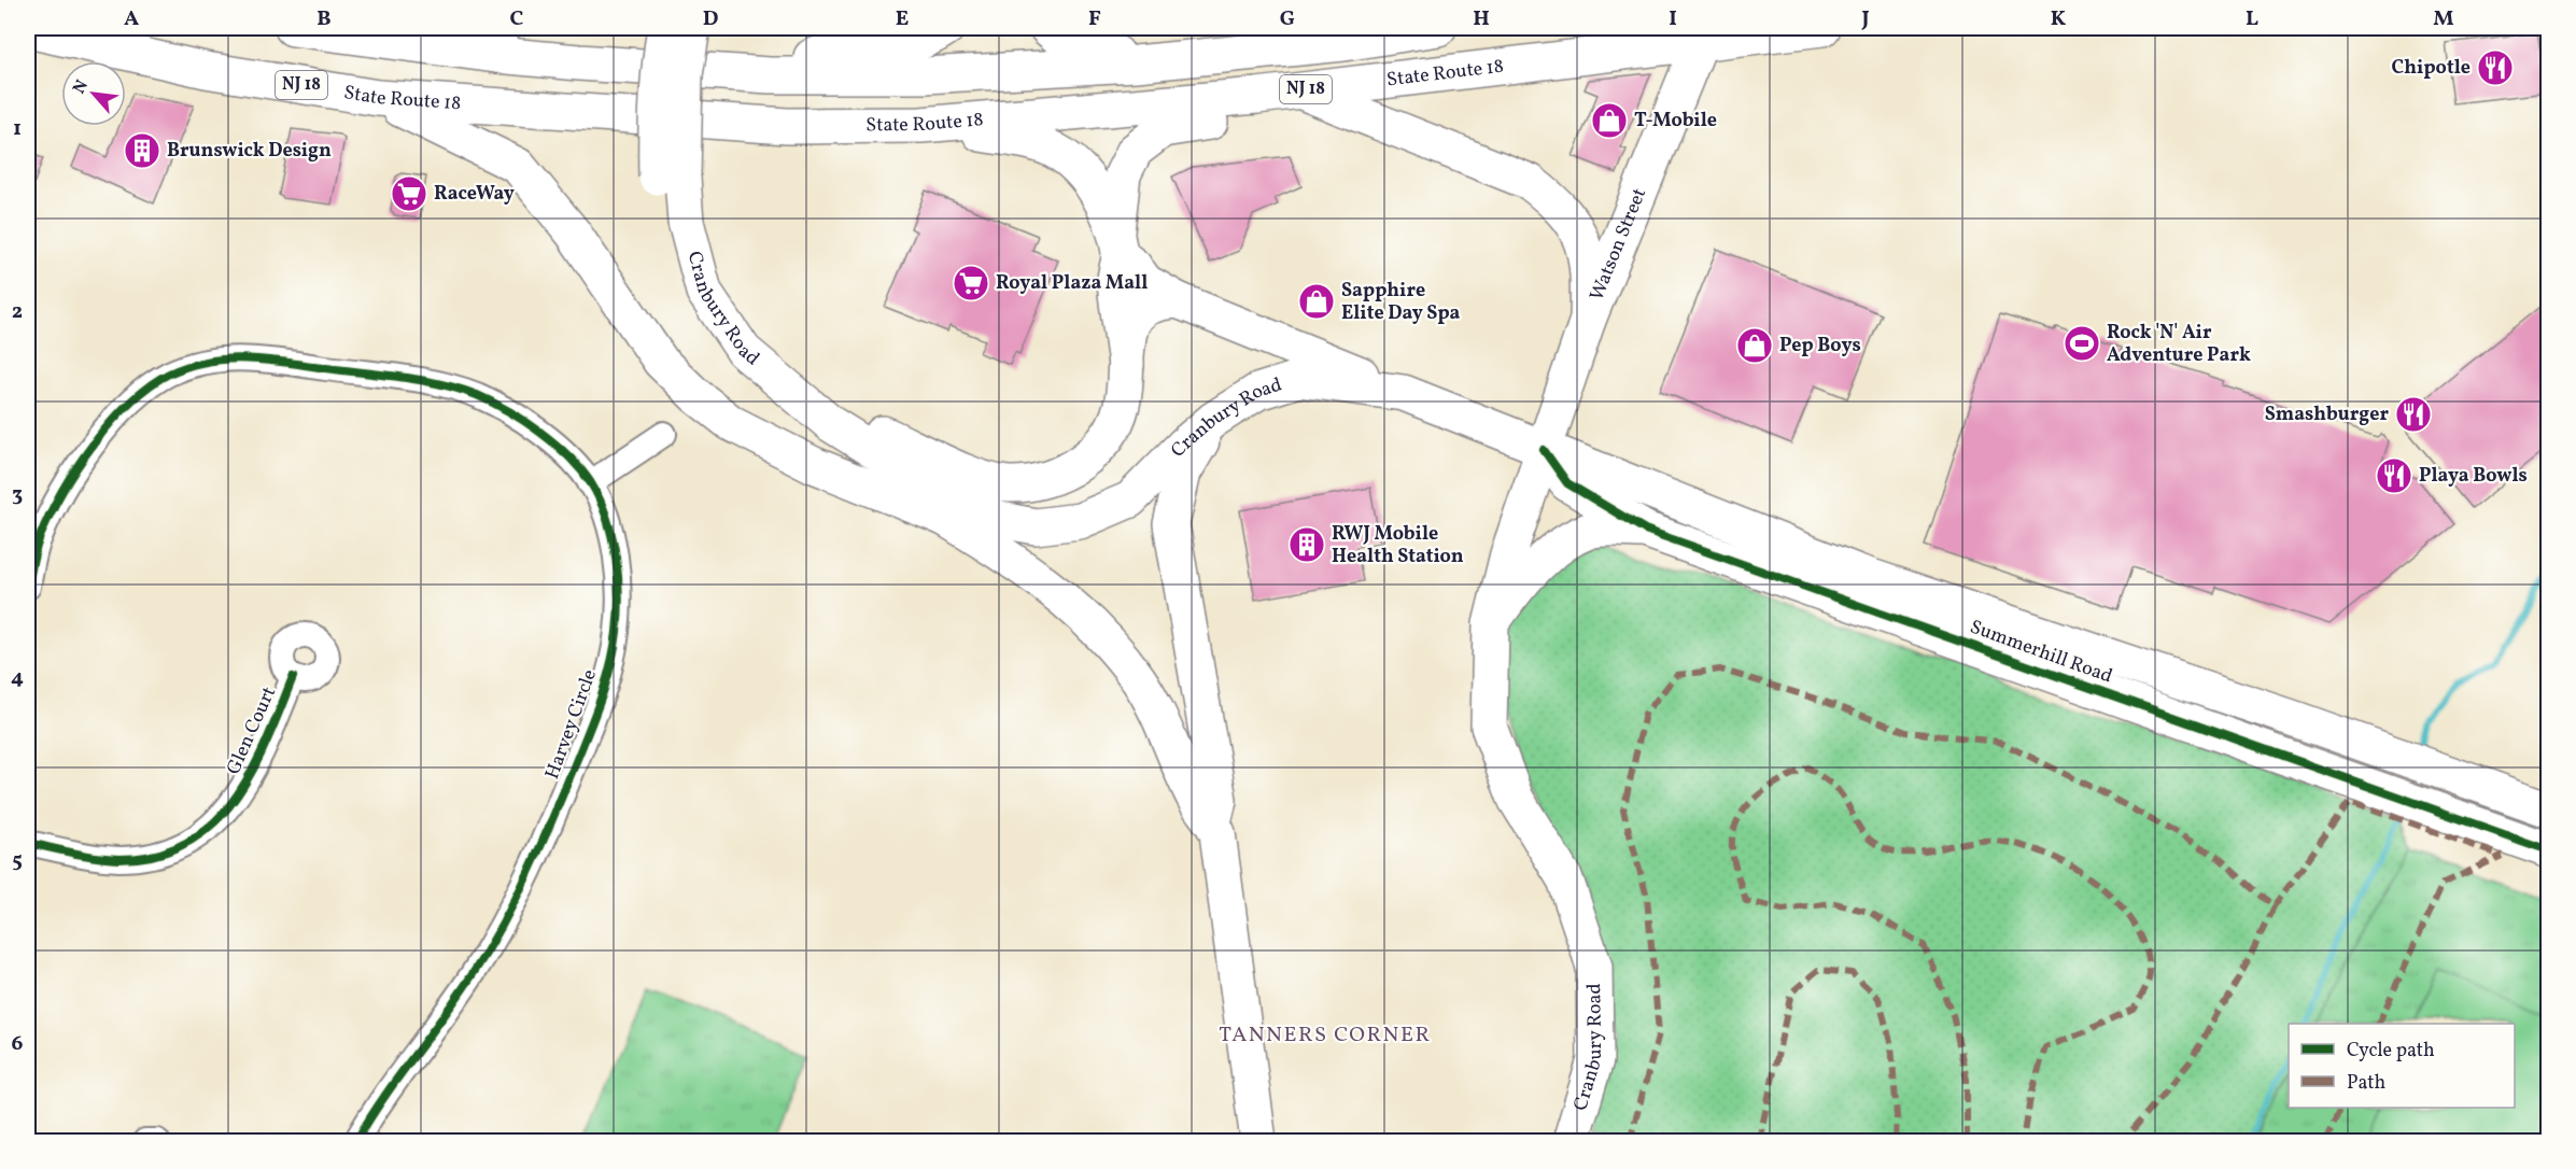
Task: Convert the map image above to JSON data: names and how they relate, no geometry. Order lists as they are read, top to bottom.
{
  "streets": {
    "main road": [
      "State Route 18",
      "NJ 18",
      "Watson Street",
      "Cranbury Road",
      "Summerhill Road"
    ],
    "street": ["Harvey Circle", "Glen Court"]
  },
  "crossings": [
    ["State Route 18", "Watson Street"],
    ["Watson Street", "Cranbury Road"],
    ["Watson Street", "Summerhill Road"],
    ["Cranbury Road", "Summerhill Road"]
  ],
  "districts": ["TANNERS CORNER"],
  "places": {
    "restaurant": ["Chipotle", "Smashburger", "Playa Bowls"],
    "shop": ["T-Mobile", "Sapphire Elite Day Spa", "Pep Boys"],
    "building": ["Brunswick Design", "RWJ Mobile Health Station"],
    "supermarket": ["RaceWay", "Royal Plaza Mall"],
    "sports": ["Rock 'N' Air Adventure Park"]
  },
  "legend": ["Cycle path", "Path"],
  "north": "top left",
  "grid": {
    "columns": [
      "A",
      "B",
      "C",
      "D",
      "E",
      "F",
      "G",
      "H",
      "I",
      "J",
      "K",
      "L",
      "M"
    ],
    "rows": [
      "1",
      "2",
      "3",
      "4",
      "5",
      "6"
    ]
  }
}
